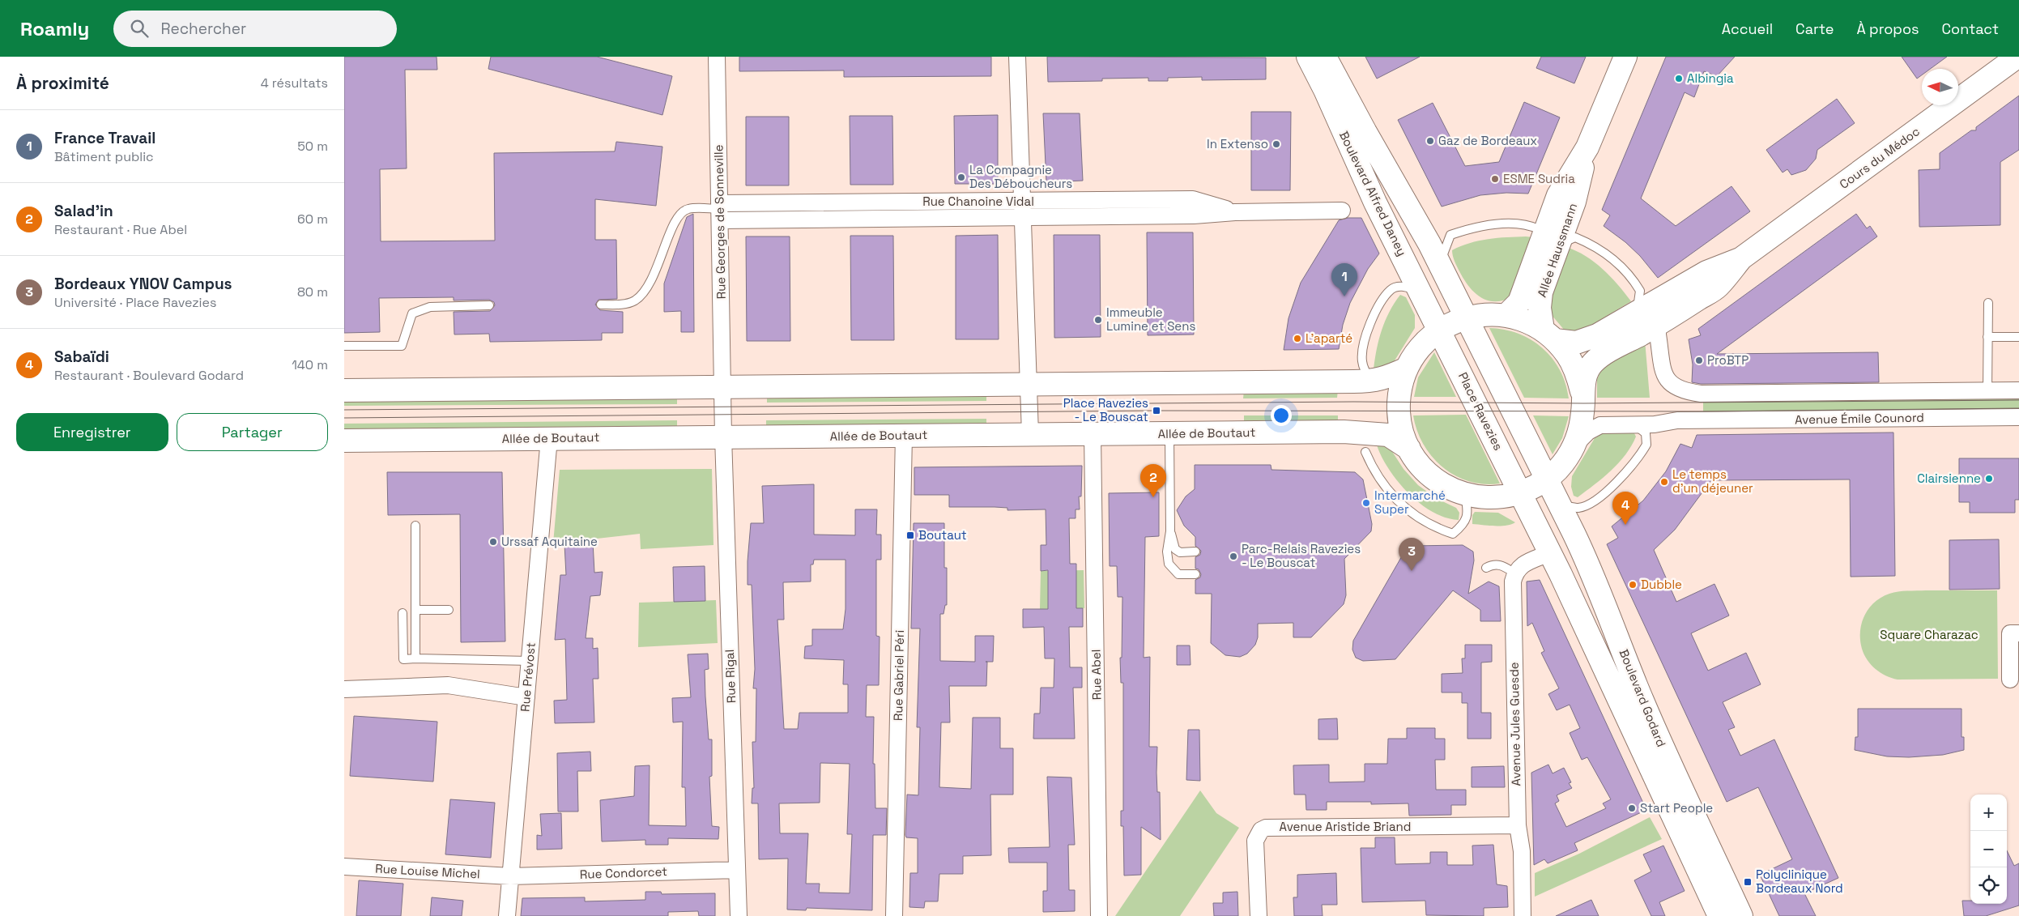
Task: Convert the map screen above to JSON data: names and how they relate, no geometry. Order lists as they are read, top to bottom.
{
  "streets": {
    "main road": [
      "Cours du Médoc",
      "Boulevard Alfred Daney",
      "Allée Haussmann",
      "Place Ravezies",
      "Allée de Boutaut",
      "Boulevard Godard"
    ],
    "street": [
      "Rue Chanoine Vidal",
      "Rue Georges de Sonneville",
      "Avenue Émile Counord",
      "Rue Abel",
      "Rue Gabriel Péri",
      "Rue Rigal",
      "Rue Prévost",
      "Avenue Jules Guesde",
      "Avenue Aristide Briand",
      "Rue Louise Michel",
      "Rue Condorcet"
    ]
  },
  "crossings": [
    ["Cours du Médoc", "Allée Haussmann"],
    ["Boulevard Alfred Daney", "Allée Haussmann"],
    ["Boulevard Alfred Daney", "Place Ravezies"],
    ["Rue Chanoine Vidal", "Rue Georges de Sonneville"],
    ["Rue Georges de Sonneville", "Allée de Boutaut"],
    ["Rue Georges de Sonneville", "Rue Rigal"],
    ["Place Ravezies", "Boulevard Godard"],
    ["Allée de Boutaut", "Rue Abel"],
    ["Allée de Boutaut", "Rue Gabriel Péri"],
    ["Allée de Boutaut", "Rue Rigal"],
    ["Allée de Boutaut", "Rue Prévost"],
    ["Rue Rigal", "Rue Condorcet"],
    ["Rue Prévost", "Rue Louise Michel"],
    ["Rue Prévost", "Rue Condorcet"],
    ["Avenue Jules Guesde", "Avenue Aristide Briand"],
    ["Rue Louise Michel", "Rue Condorcet"]
  ],
  "parks": ["Square Charazac"],
  "places": {
    "other": [
      "Albingia",
      "Gaz de Bordeaux",
      "In Extenso",
      "La Compagnie Des Déboucheurs",
      "ESME Sudria",
      "Immeuble Lumine et Sens",
      "L'aparté",
      "ProBTP",
      "Clairsienne",
      "Le temps d'un déjeuner",
      "Intermarché Super",
      "Urssaf Aquitaine",
      "Parc-Relais Ravezies - Le Bouscat",
      "Dubble",
      "Start People"
    ],
    "transit": ["Place Ravezies - Le Bouscat", "Boutaut", "Polyclinique Bordeaux Nord"]
  },
  "north": "left",
  "page": {
    "header": "Roamly",
    "search": "Rechercher",
    "nav": [
      "Accueil",
      "Carte",
      "À propos",
      "Contact"
    ],
    "heading": ["À proximité", "4 résultats"],
    "list": [
      {
        "mark": "1",
        "name": "France Travail",
        "note": "Bâtiment public",
        "value": "50 m"
      },
      {
        "mark": "2",
        "name": "Salad'in",
        "note": "Restaurant · Rue Abel",
        "value": "60 m"
      },
      {
        "mark": "3",
        "name": "Bordeaux YNOV Campus",
        "note": "Université · Place Ravezies",
        "value": "80 m"
      },
      {
        "mark": "4",
        "name": "Sabaïdi",
        "note": "Restaurant · Boulevard Godard",
        "value": "140 m"
      }
    ],
    "pins": [
      "1",
      "2",
      "4",
      "3"
    ],
    "buttons": ["Enregistrer", "Partager"],
    "map_buttons": ["+", "−"]
  }
}
